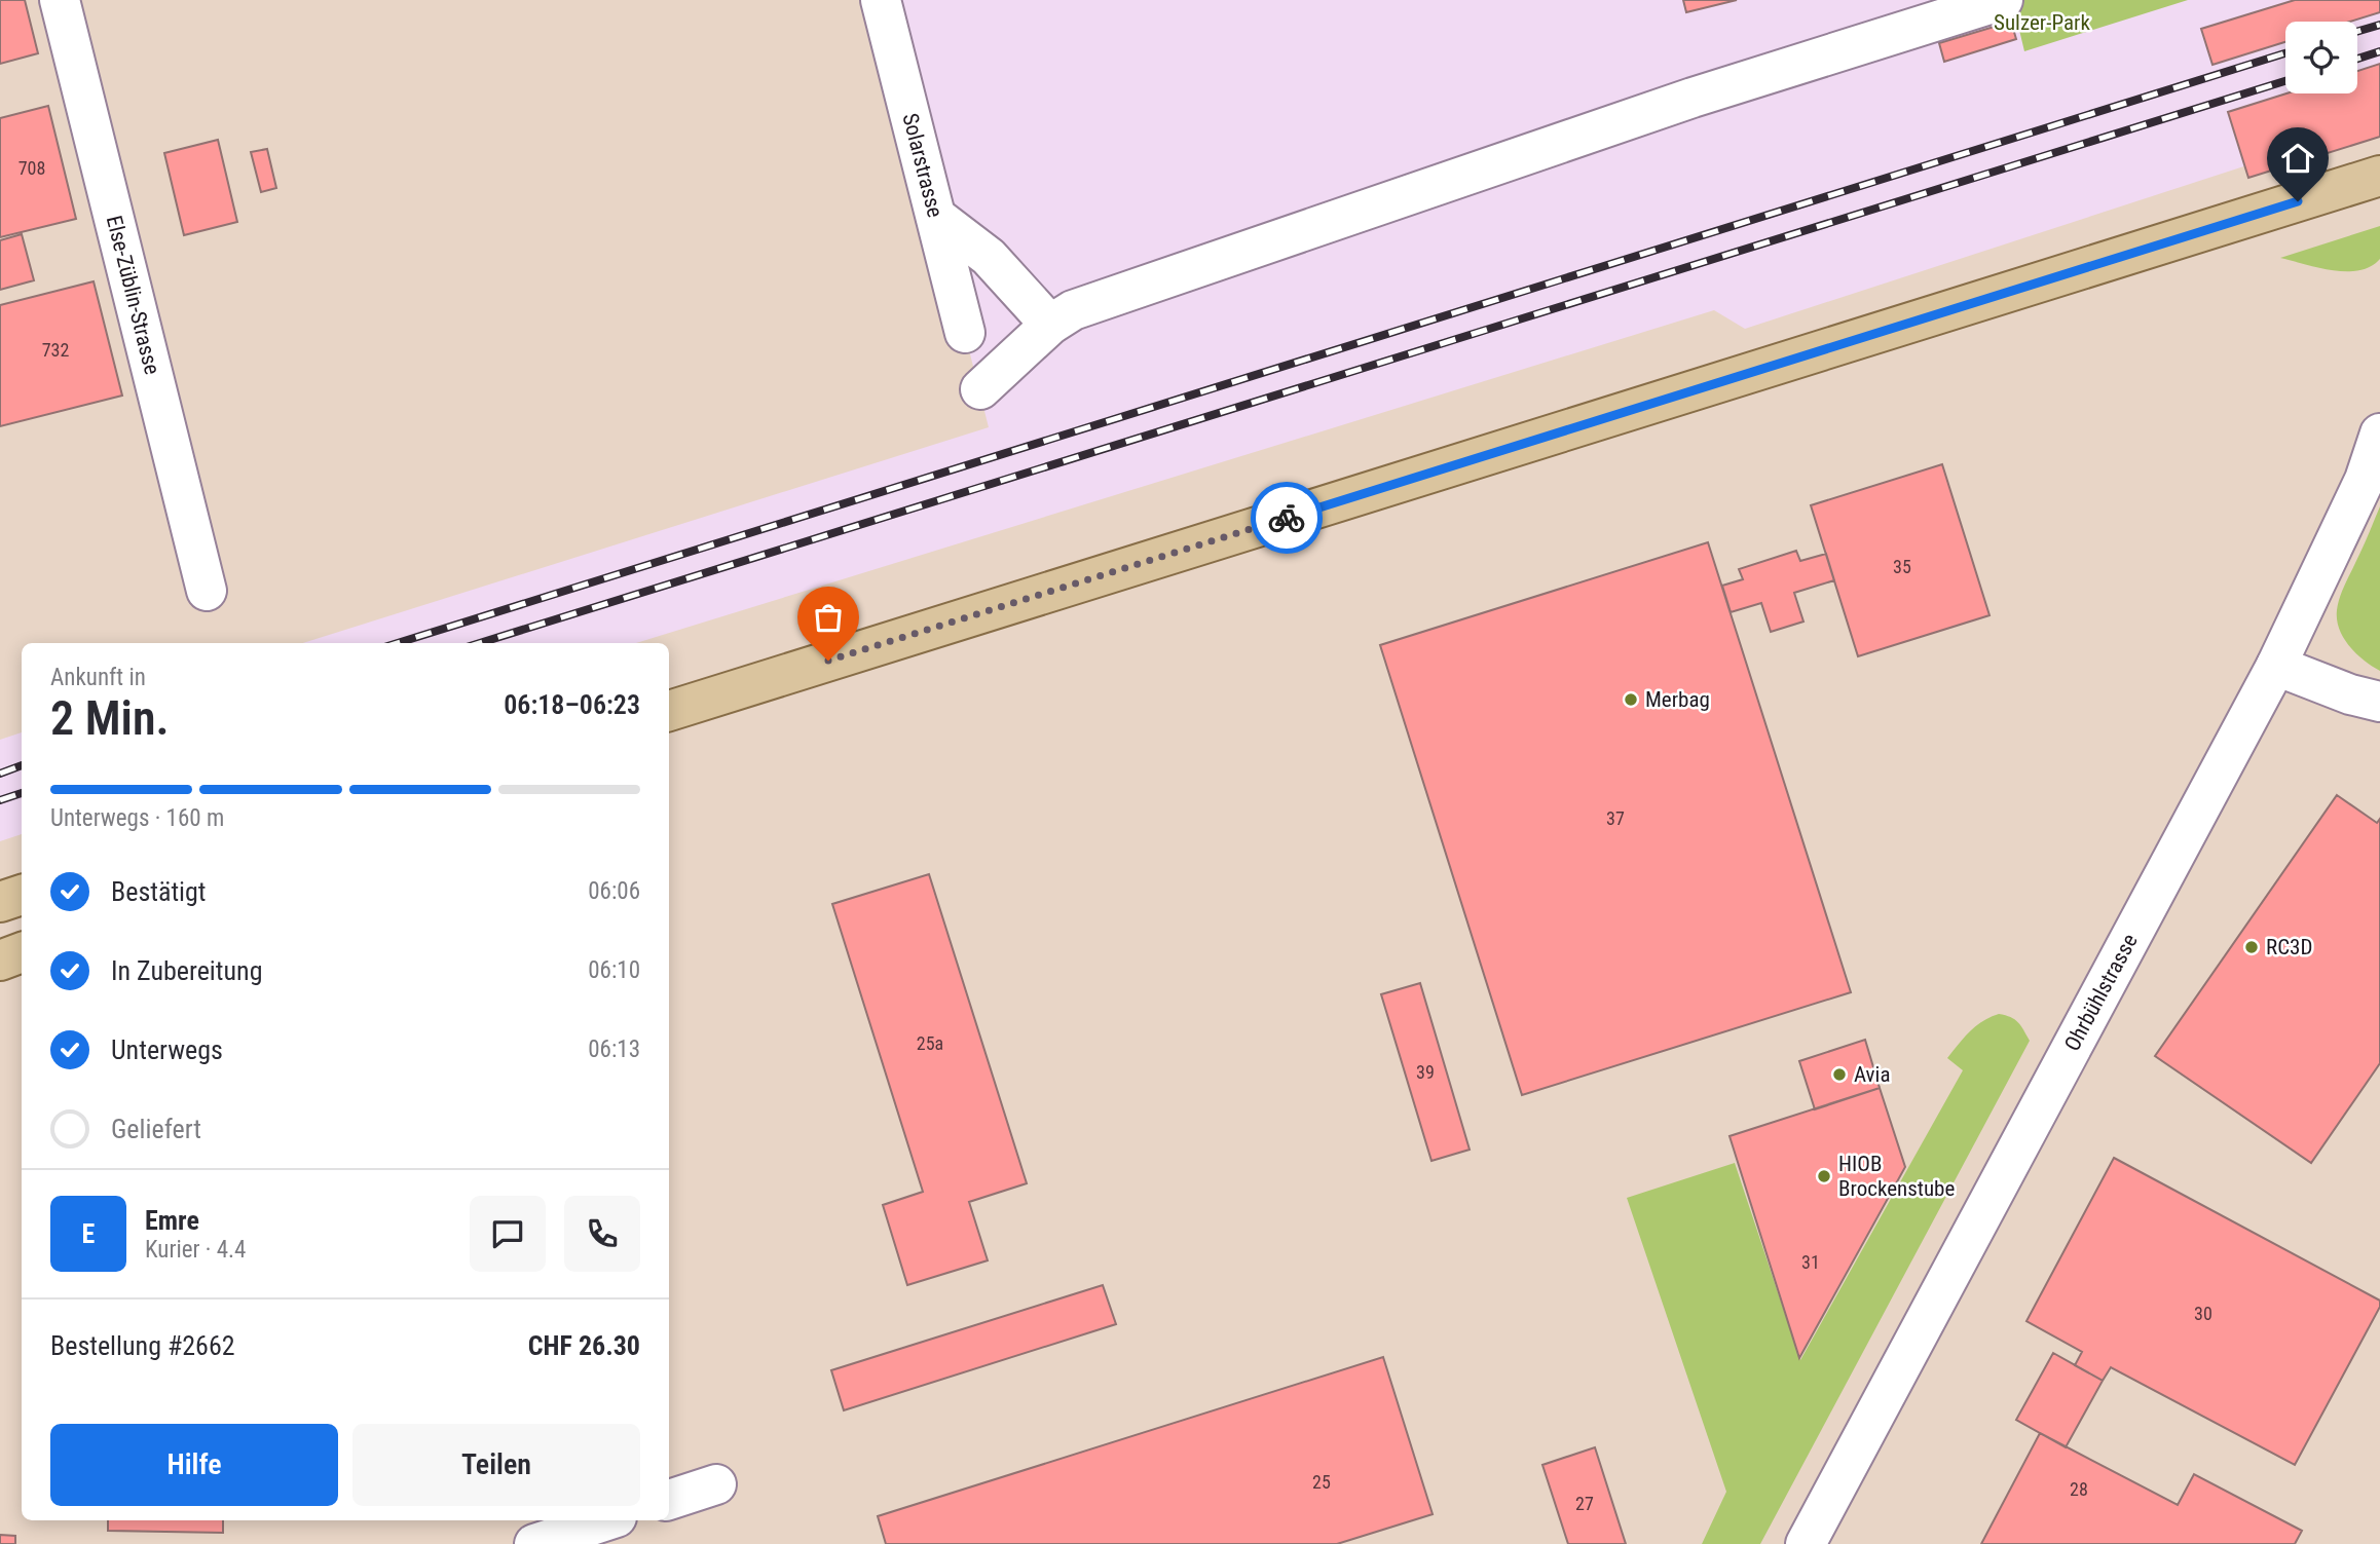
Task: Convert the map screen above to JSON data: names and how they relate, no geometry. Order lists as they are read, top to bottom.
{
  "streets": {
    "street": ["Solarstrasse", "Else-Züblin-Strasse", "Ohrbühlstrasse"]
  },
  "parks": ["Sulzer-Park"],
  "places": [
    "Merbag",
    "RC3D",
    "Avia",
    "HIOB Brockenstube"
  ],
  "house_numbers": [
    "708",
    "732",
    "35",
    "37",
    "25a",
    "39",
    "31",
    "30",
    "25",
    "28",
    "27"
  ],
  "page": {
    "heading": ["2 Min.", "Ankunft in", "06:18–06:23"],
    "panel": [
      "Emre",
      "Kurier · 4.4",
      "Bestellung #2662",
      "CHF 26.30"
    ],
    "bar": "Unterwegs · 160 m",
    "list": [
      ["Bestätigt", "06:06"],
      ["In Zubereitung", "06:10"],
      ["Unterwegs", "06:13"],
      "Geliefert"
    ],
    "round": "E",
    "buttons": ["Hilfe", "Teilen"]
  }
}
